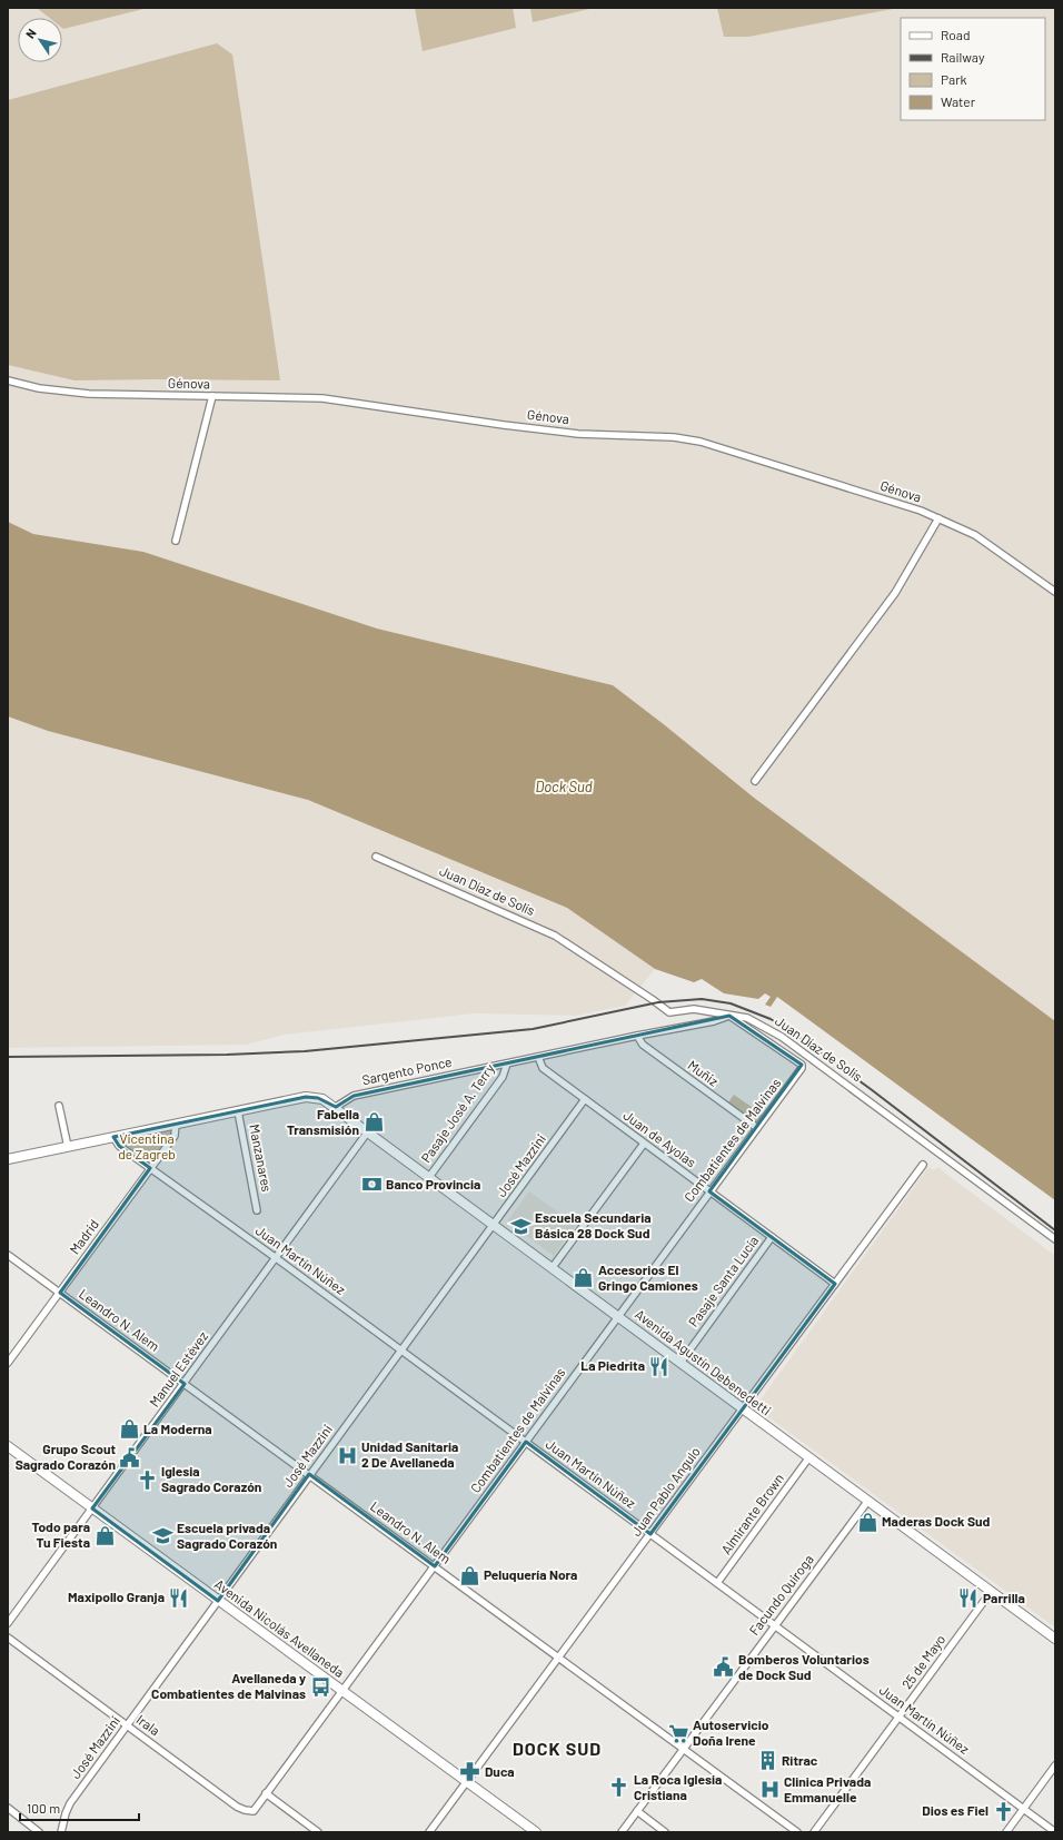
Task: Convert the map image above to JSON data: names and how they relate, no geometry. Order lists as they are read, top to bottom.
{
  "streets": {
    "main road": ["Avenida Agustín Debenedetti", "Avenida Nicolás Avellaneda"],
    "street": [
      "Génova",
      "Juan Díaz de Solís",
      "Sargento Ponce",
      "Muñiz",
      "Pasaje José A. Terry",
      "Juan de Ayolas",
      "Combatientes de Malvinas",
      "Manzanares",
      "José Mazzini",
      "Madrid",
      "Juan Martín Núñez",
      "Pasaje Santa Lucía",
      "Leandro N. Alem",
      "Manuel Estévez",
      "Juan Pablo Angulo",
      "Almirante Brown",
      "Facundo Quiroga",
      "25 de Mayo",
      "Irala"
    ]
  },
  "crossings": [
    ["Juan Díaz de Solís", "Sargento Ponce"],
    ["Juan Díaz de Solís", "Combatientes de Malvinas"],
    ["Sargento Ponce", "Muñiz"],
    ["Sargento Ponce", "Pasaje José A. Terry"],
    ["Sargento Ponce", "Juan de Ayolas"],
    ["Sargento Ponce", "Combatientes de Malvinas"],
    ["Sargento Ponce", "Avenida Agustín Debenedetti"],
    ["Muñiz", "Combatientes de Malvinas"],
    ["Pasaje José A. Terry", "Avenida Agustín Debenedetti"],
    ["Juan de Ayolas", "Combatientes de Malvinas"],
    ["Juan de Ayolas", "José Mazzini"],
    ["Juan de Ayolas", "Pasaje Santa Lucía"],
    ["Juan de Ayolas", "Juan Pablo Angulo"],
    ["Combatientes de Malvinas", "Juan Martín Núñez"],
    ["Combatientes de Malvinas", "Leandro N. Alem"],
    ["Combatientes de Malvinas", "Avenida Agustín Debenedetti"],
    ["Combatientes de Malvinas", "Avenida Nicolás Avellaneda"],
    ["Combatientes de Malvinas", "Irala"],
    ["José Mazzini", "Juan Martín Núñez"],
    ["José Mazzini", "Leandro N. Alem"],
    ["José Mazzini", "Avenida Agustín Debenedetti"],
    ["José Mazzini", "Avenida Nicolás Avellaneda"],
    ["José Mazzini", "Irala"],
    ["Madrid", "Juan Martín Núñez"],
    ["Madrid", "Leandro N. Alem"],
    ["Juan Martín Núñez", "Manuel Estévez"],
    ["Juan Martín Núñez", "Juan Pablo Angulo"],
    ["Juan Martín Núñez", "Almirante Brown"],
    ["Juan Martín Núñez", "Facundo Quiroga"],
    ["Juan Martín Núñez", "25 de Mayo"],
    ["Pasaje Santa Lucía", "Avenida Agustín Debenedetti"],
    ["Leandro N. Alem", "Manuel Estévez"],
    ["Leandro N. Alem", "Juan Pablo Angulo"],
    ["Leandro N. Alem", "Facundo Quiroga"],
    ["Avenida Agustín Debenedetti", "Manuel Estévez"],
    ["Avenida Agustín Debenedetti", "Juan Pablo Angulo"],
    ["Avenida Agustín Debenedetti", "Almirante Brown"],
    ["Avenida Agustín Debenedetti", "Facundo Quiroga"],
    ["Avenida Agustín Debenedetti", "25 de Mayo"],
    ["Manuel Estévez", "Avenida Nicolás Avellaneda"],
    ["Juan Pablo Angulo", "Avenida Nicolás Avellaneda"]
  ],
  "districts": ["DOCK SUD"],
  "water": ["Dock Sud"],
  "parks": ["Vicentina de Zagreb"],
  "places": {
    "shop": [
      "Fabella Transmisión",
      "Accesorios El Gringo Camiones",
      "La Moderna",
      "Maderas Dock Sud",
      "Todo para Tu Fiesta",
      "Peluquería Nora"
    ],
    "bank": ["Banco Provincia"],
    "school or university": ["Escuela Secundaria Básica 28 Dock Sud", "Escuela privada Sagrado Corazón"],
    "restaurant": ["La Piedrita", "Maxipollo Granja", "Parrilla"],
    "hospital": ["Unidad Sanitaria 2 De Avellaneda", "Clinica Privada Emmanuelle"],
    "public building": ["Grupo Scout Sagrado Corazón", "Bomberos Voluntarios de Dock Sud"],
    "church": ["Iglesia Sagrado Corazón", "La Roca Iglesia Cristiana", "Dios es Fiel"],
    "bus stop": ["Avellaneda y Combatientes de Malvinas"],
    "supermarket": ["Autoservicio Doña Irene"],
    "building": ["Ritrac"],
    "pharmacy": ["Duca"]
  },
  "legend": [
    "Road",
    "Railway",
    "Park",
    "Water"
  ],
  "scale_bar": "100 m",
  "north": "top left"
}
